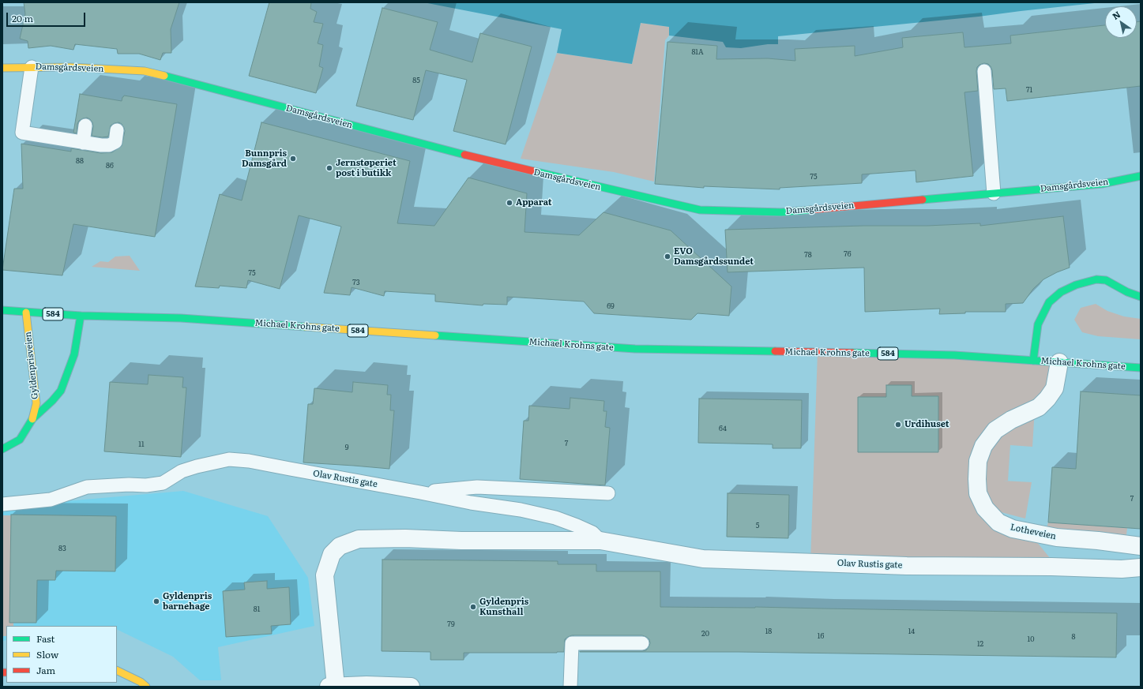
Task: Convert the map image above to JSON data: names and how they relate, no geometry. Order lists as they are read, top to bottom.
{
  "streets": {
    "street": [
      "Damsgårdsveien",
      "584",
      "Michael Krohns gate",
      "Gyldenprisveien",
      "Olav Rustis gate",
      "Lotheveien"
    ]
  },
  "crossings": [
    ["Michael Krohns gate", "Gyldenprisveien"],
    ["Michael Krohns gate", "Lotheveien"]
  ],
  "places": [
    "Bunnpris Damsgård",
    "Jernstøperiet post i butikk",
    "Apparat",
    "EVO Damsgårdssundet",
    "Urdihuset",
    "Gyldenpris barnehage",
    "Gyldenpris Kunsthall"
  ],
  "house_numbers": [
    "81A",
    "85",
    "71",
    "88",
    "86",
    "75",
    "76",
    "78",
    "75",
    "73",
    "69",
    "64",
    "7",
    "11",
    "9",
    "7",
    "5",
    "83",
    "81",
    "79",
    "18",
    "14",
    "20",
    "16",
    "8",
    "10",
    "12"
  ],
  "legend": ["Fast", "Slow", "Jam"],
  "scale_bar": "20 m",
  "north": "top left"
}
